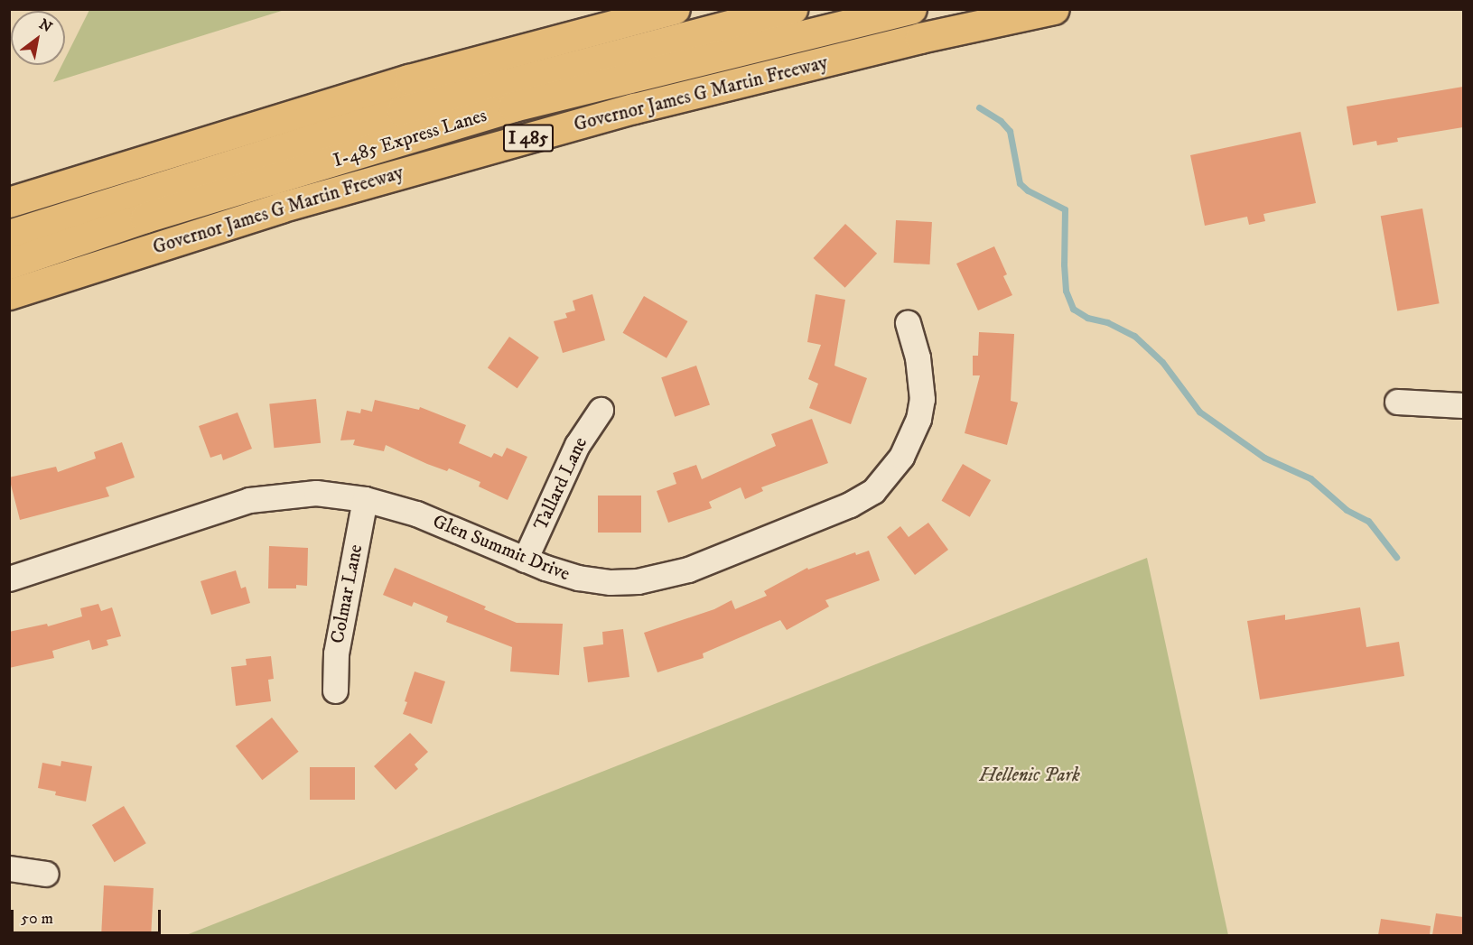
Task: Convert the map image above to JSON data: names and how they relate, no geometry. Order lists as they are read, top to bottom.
{
  "streets": {
    "highway": ["Governor James G Martin Freeway", "I-485 Express Lanes", "I 485"],
    "street": ["Tallard Lane", "Glen Summit Drive", "Colmar Lane"]
  },
  "crossings": [
    ["Tallard Lane", "Glen Summit Drive"],
    ["Glen Summit Drive", "Colmar Lane"]
  ],
  "parks": ["Hellenic Park"],
  "scale_bar": "50 m",
  "north": "top right"
}
